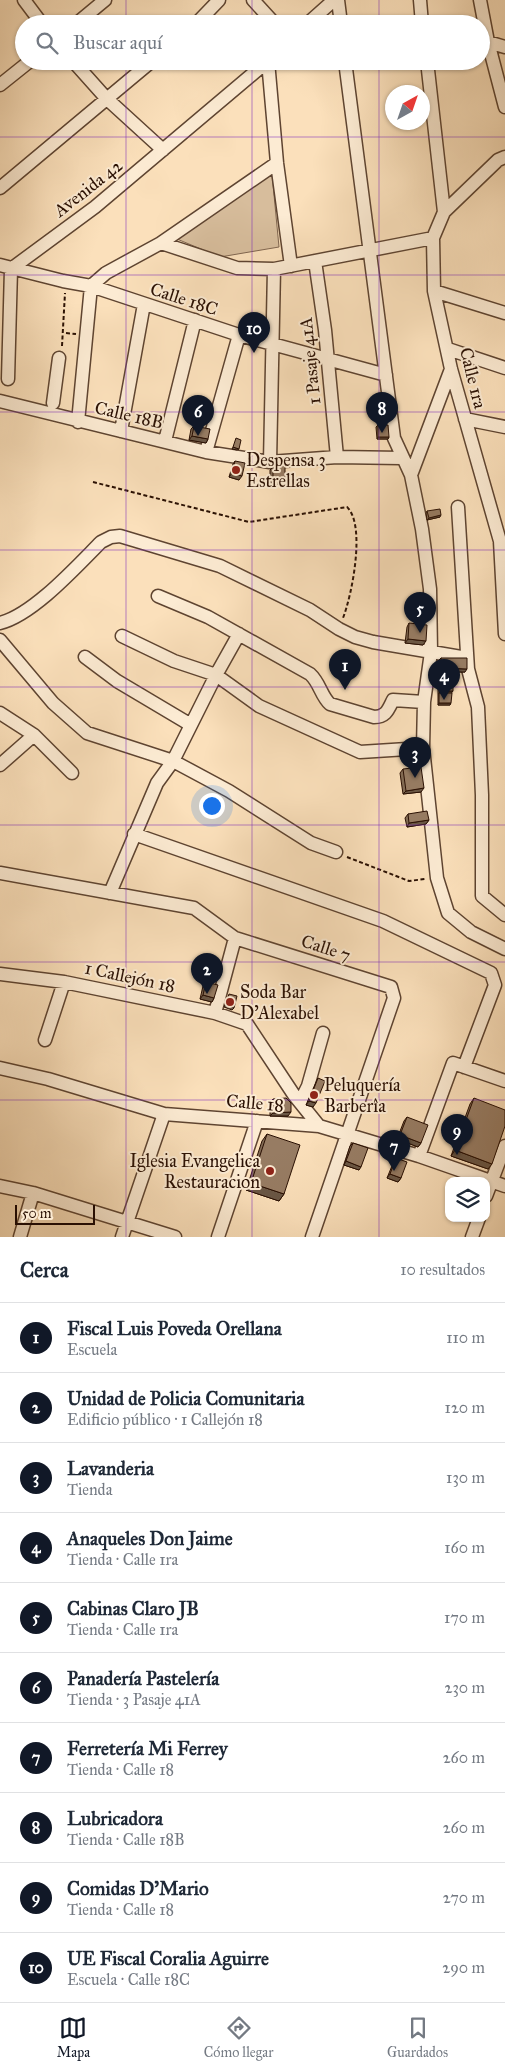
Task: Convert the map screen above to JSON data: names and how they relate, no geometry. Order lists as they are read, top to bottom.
{
  "streets": {
    "street": [
      "Avenida 42",
      "Calle 18C",
      "1 Pasaje 41A",
      "Calle 1ra",
      "Calle 18B",
      "Calle 7",
      "1 Callejón 18",
      "Calle 18"
    ]
  },
  "crossings": [
    ["Avenida 42", "Calle 18C"],
    ["Calle 18C", "1 Pasaje 41A"],
    ["1 Pasaje 41A", "Calle 18B"],
    ["Calle 7", "Calle 18"],
    ["1 Callejón 18", "Calle 18"]
  ],
  "places": [
    "Despensa 3 Estrellas",
    "Soda Bar D'Alexabel",
    "Peluquería Barberîa",
    "Iglesia Evangelica Restauracion"
  ],
  "scale_bar": "50 m",
  "north": "top right",
  "page": {
    "search": "Buscar aquí",
    "pins": [
      "10",
      "8",
      "6",
      "5",
      "1",
      "4",
      "3",
      "2",
      "9",
      "7"
    ],
    "scale": "50 m",
    "heading": ["Cerca", "10 resultados"],
    "list": [
      {
        "mark": "1",
        "name": "Fiscal Luis Poveda Orellana",
        "note": "Escuela",
        "value": "110 m"
      },
      {
        "mark": "2",
        "name": "Unidad de Policia Comunitaria",
        "note": "Edificio público · 1 Callejón 18",
        "value": "120 m"
      },
      {
        "mark": "3",
        "name": "Lavanderia",
        "note": "Tienda",
        "value": "130 m"
      },
      {
        "mark": "4",
        "name": "Anaqueles Don Jaime",
        "note": "Tienda · Calle 1ra",
        "value": "160 m"
      },
      {
        "mark": "5",
        "name": "Cabinas Claro JB",
        "note": "Tienda · Calle 1ra",
        "value": "170 m"
      },
      {
        "mark": "6",
        "name": "Panadería Pastelería",
        "note": "Tienda · 3 Pasaje 41A",
        "value": "230 m"
      },
      {
        "mark": "7",
        "name": "Ferretería Mi Ferrey",
        "note": "Tienda · Calle 18",
        "value": "260 m"
      },
      {
        "mark": "8",
        "name": "Lubricadora",
        "note": "Tienda · Calle 18B",
        "value": "260 m"
      },
      {
        "mark": "9",
        "name": "Comidas D'Mario",
        "note": "Tienda · Calle 18",
        "value": "270 m"
      },
      {
        "mark": "10",
        "name": "UE Fiscal Coralia Aguirre",
        "note": "Escuela · Calle 18C",
        "value": "290 m"
      }
    ],
    "nav": ["Mapa", "Cómo llegar", "Guardados"]
  }
}
